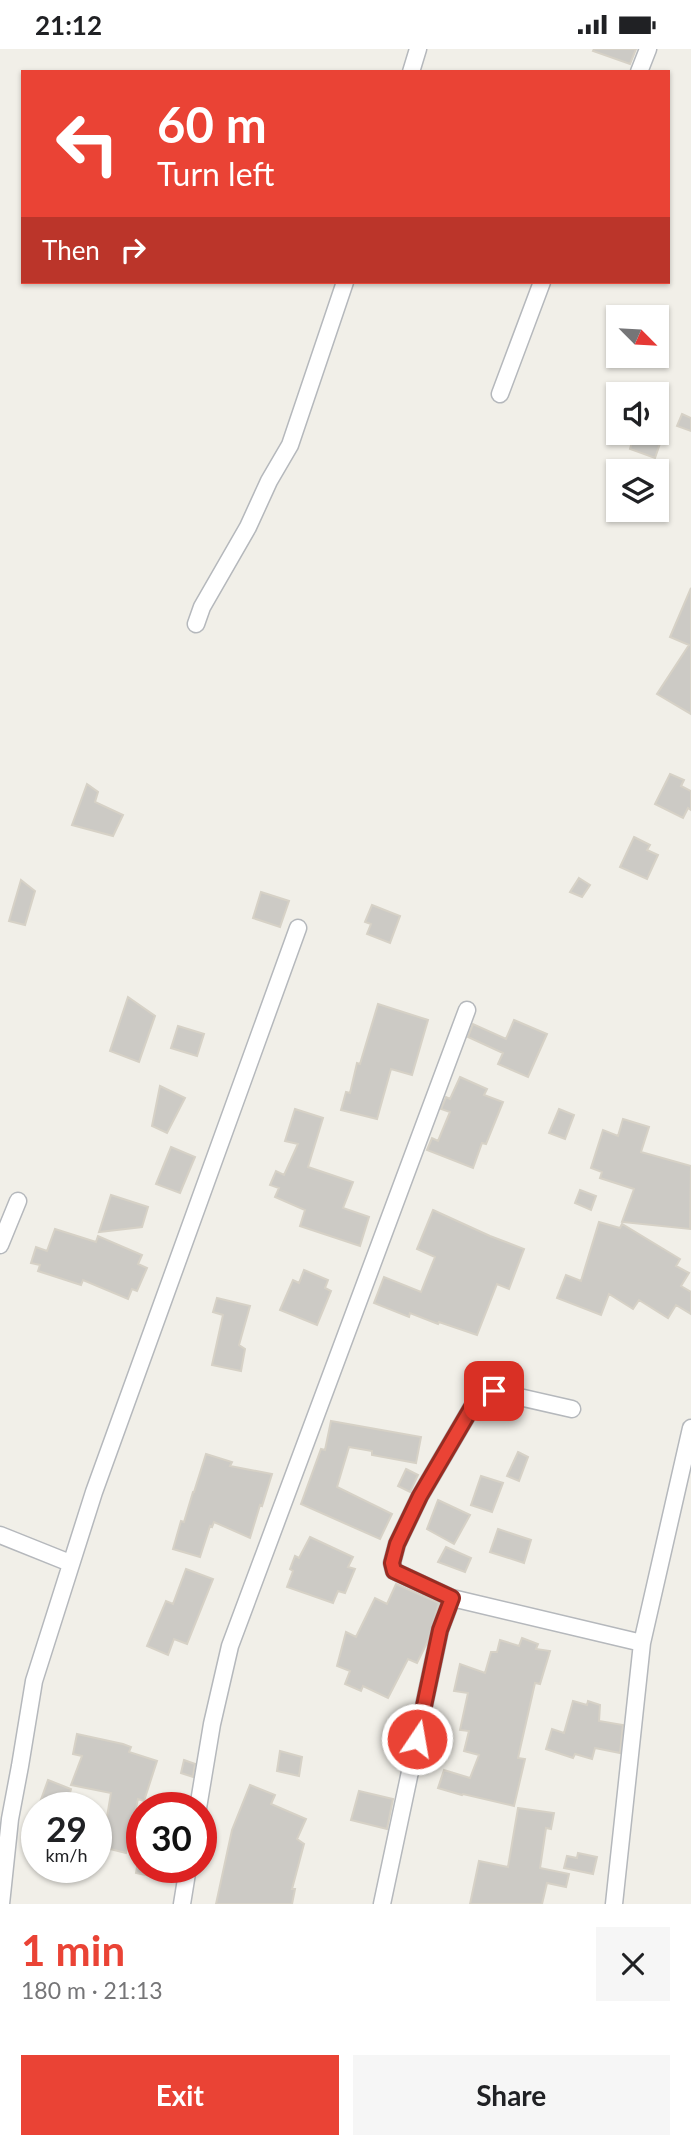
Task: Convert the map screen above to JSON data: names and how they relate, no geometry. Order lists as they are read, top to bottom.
{
  "north": "bottom right",
  "page": {
    "status": "21:12",
    "turn": ["60 m", "Turn left"],
    "then": "Then",
    "speed": "29 km/h",
    "limit": "30",
    "heading": ["1 min", "180 m · 21:13"],
    "buttons": ["Exit", "Share"]
  }
}
